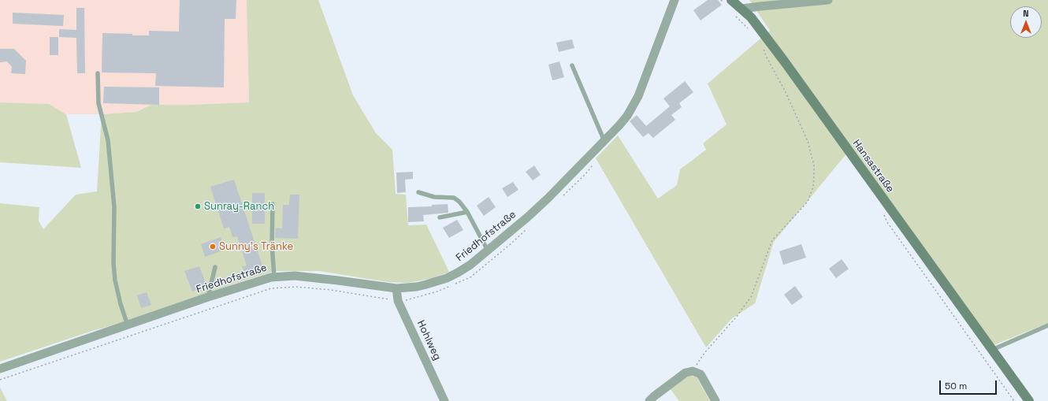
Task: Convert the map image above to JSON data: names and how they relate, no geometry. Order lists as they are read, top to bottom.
{
  "streets": {
    "street": ["Hansastraße", "Friedhofstraße", "Hohlweg"]
  },
  "crossings": [
    ["Friedhofstraße", "Hohlweg"]
  ],
  "places": ["Sunray-Ranch", "Sunny's Tränke"],
  "scale_bar": "50 m",
  "north": "top"
}
